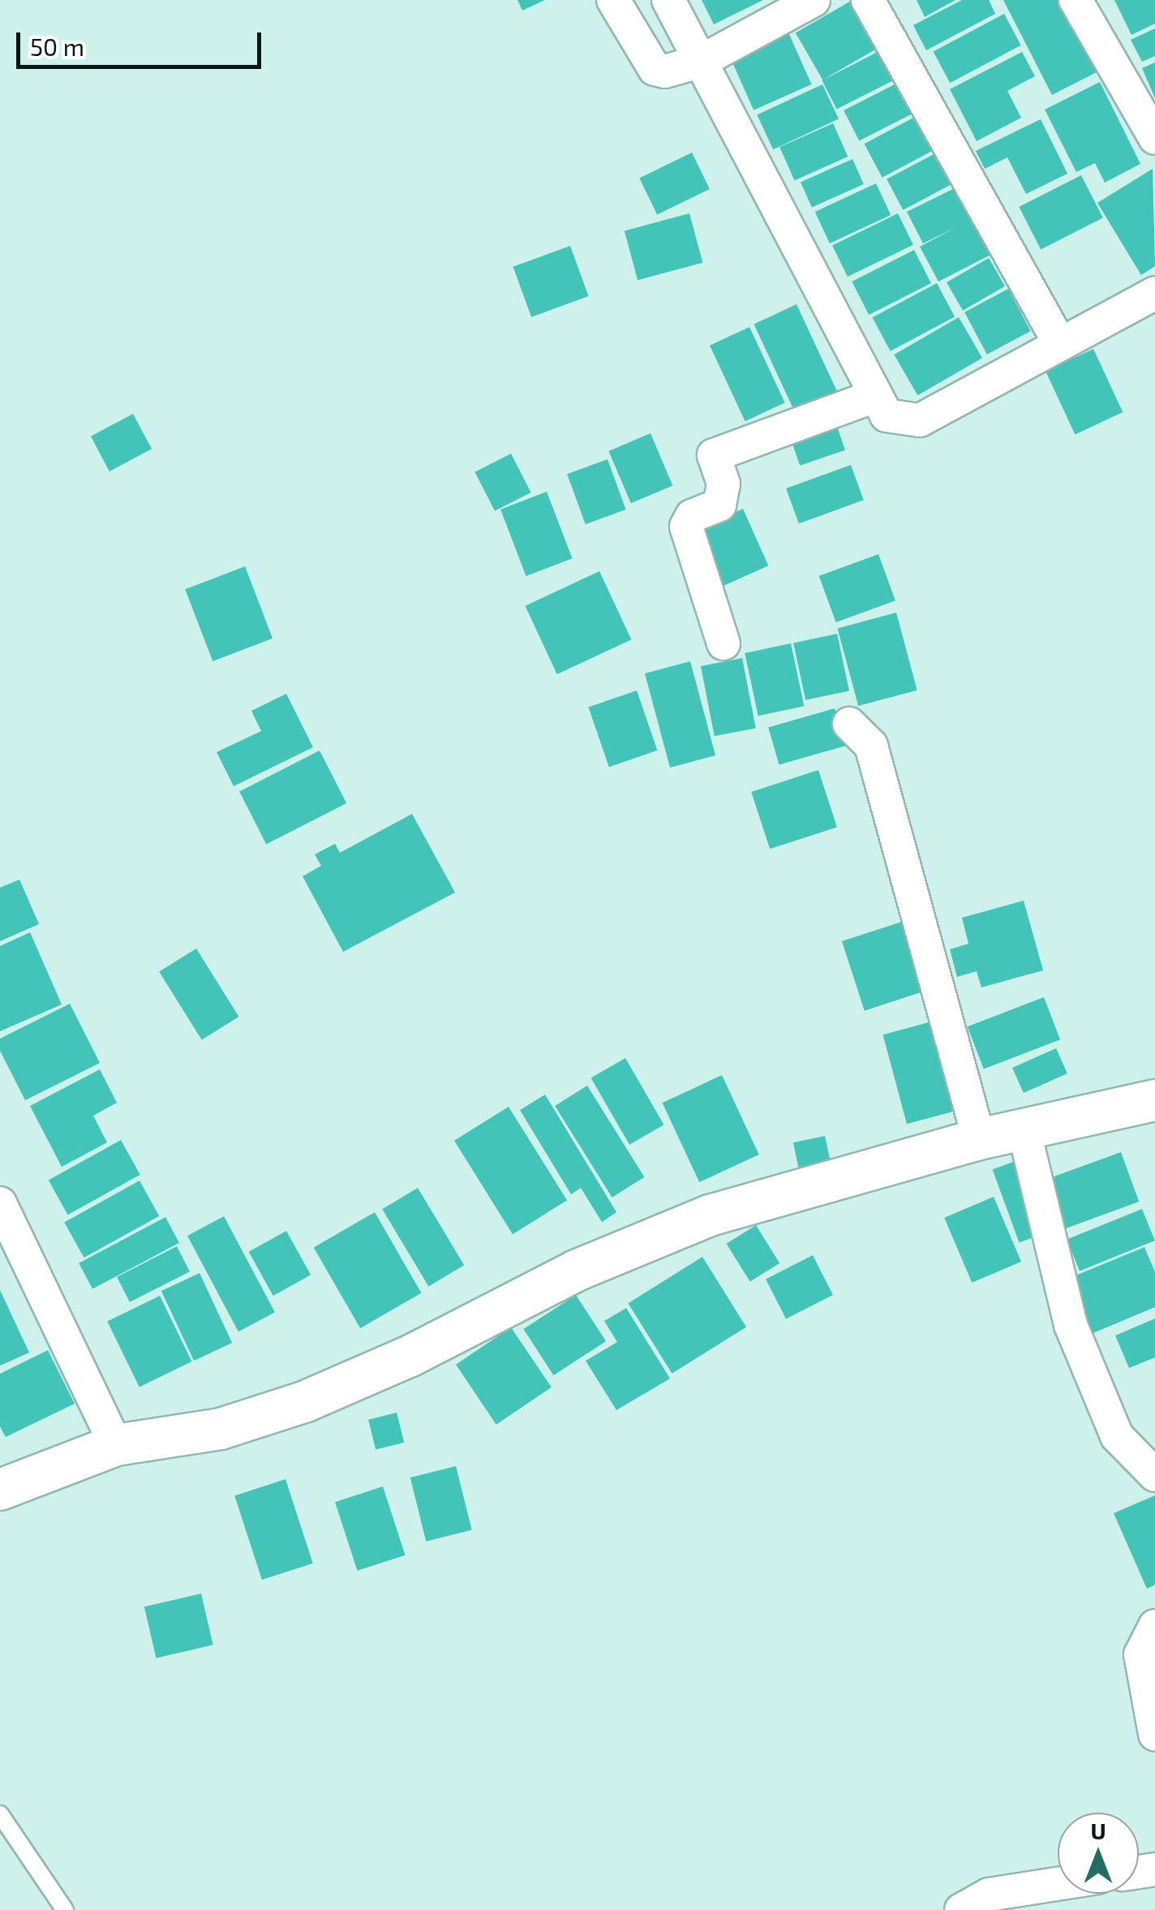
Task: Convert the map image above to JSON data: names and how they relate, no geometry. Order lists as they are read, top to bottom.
{
  "scale_bar": "50 m",
  "north": "top"
}
